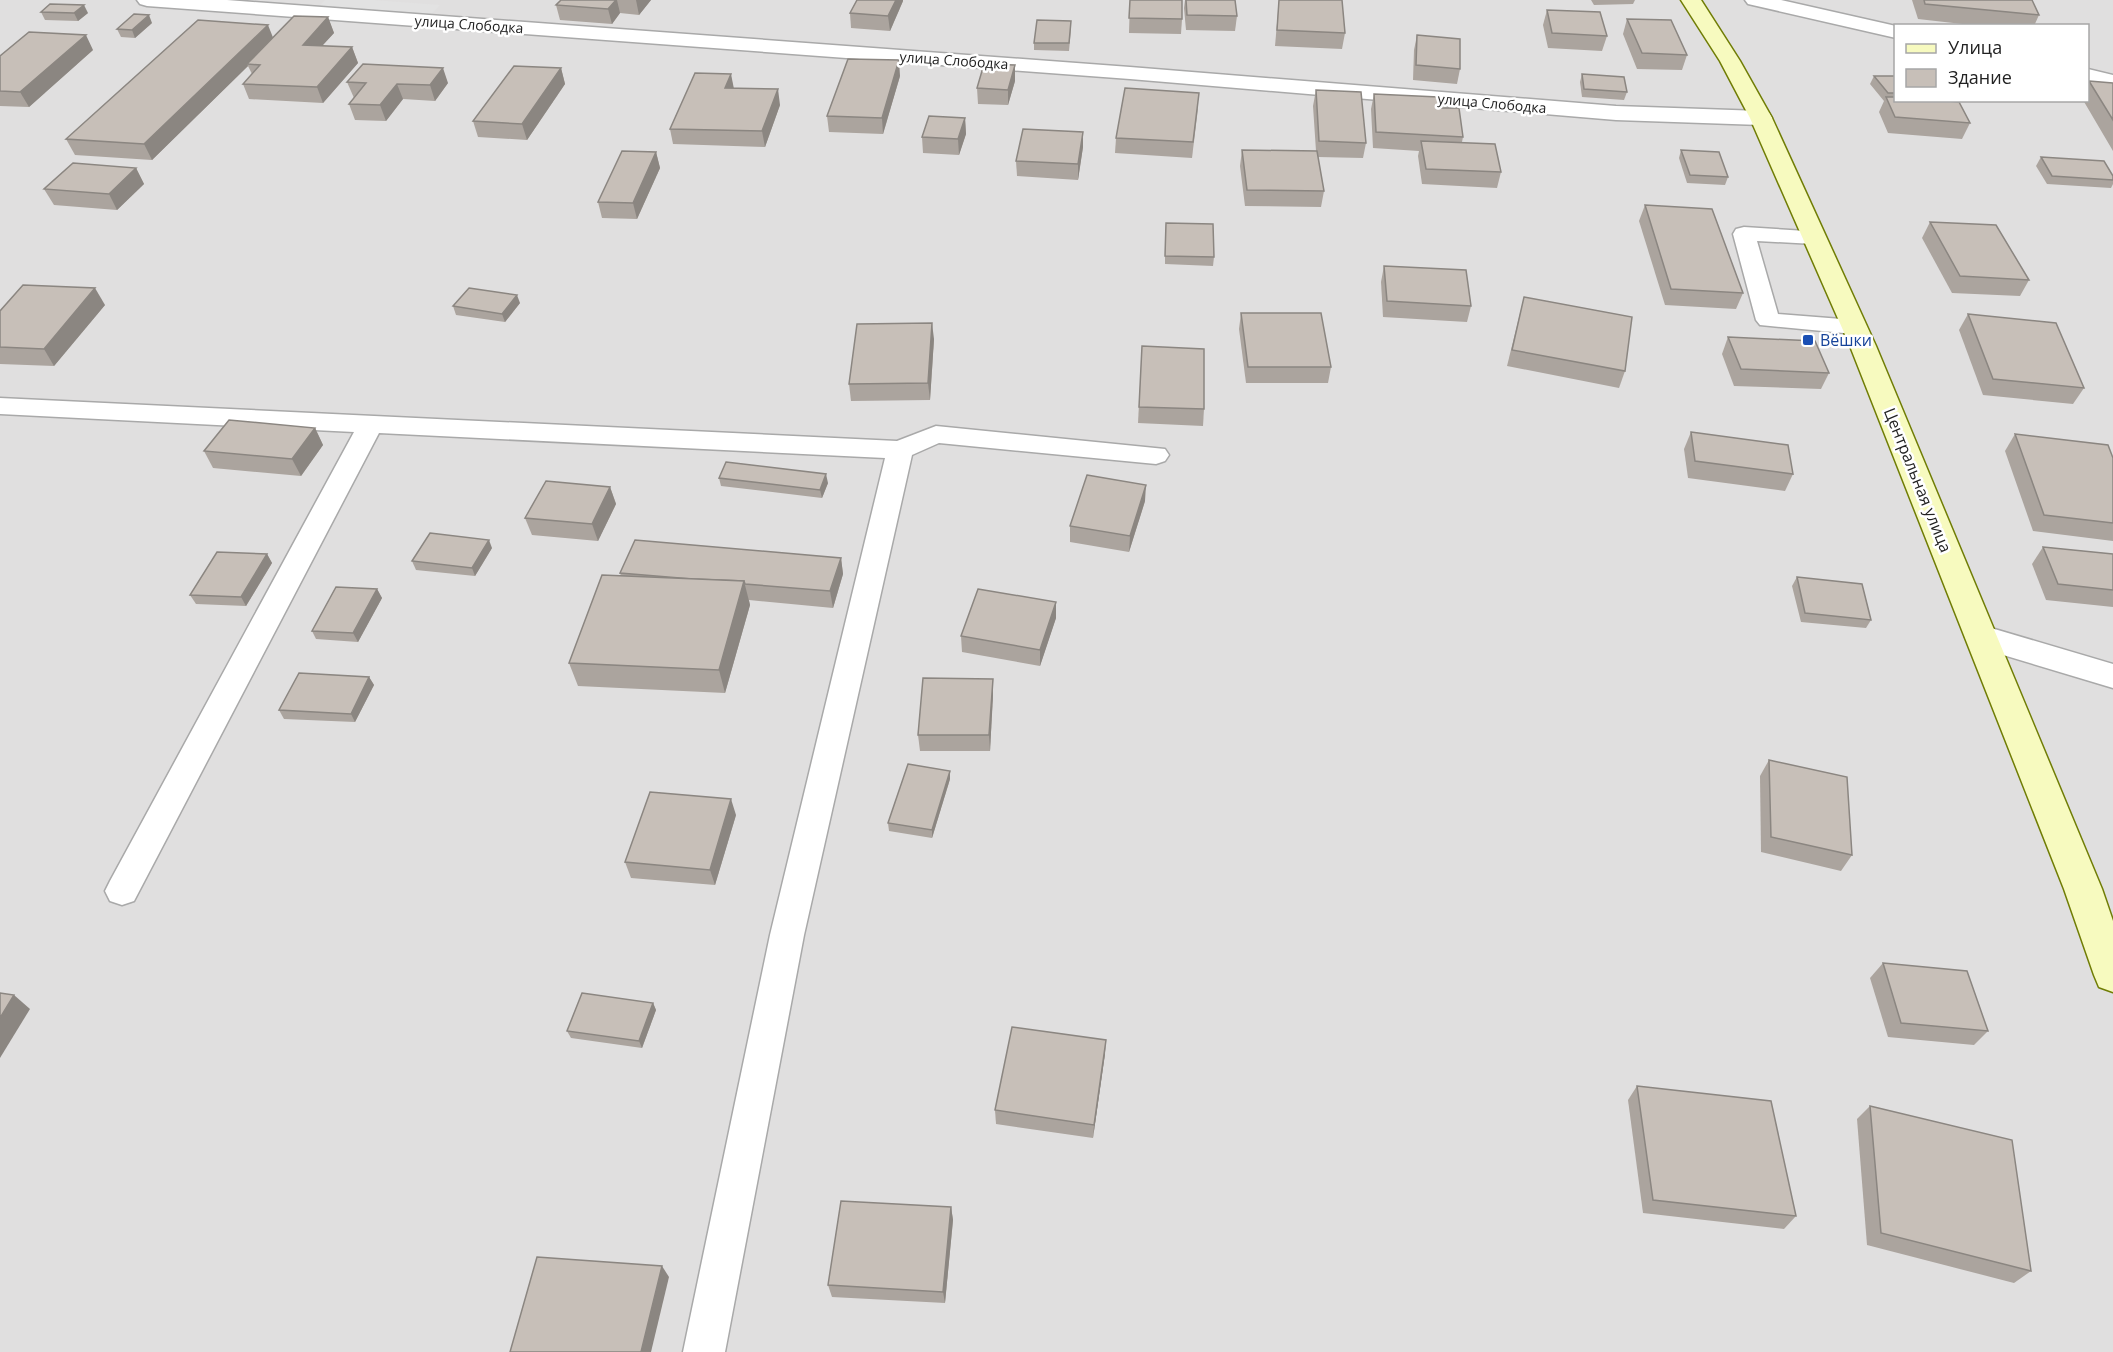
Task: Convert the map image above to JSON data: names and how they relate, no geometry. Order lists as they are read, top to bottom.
{
  "streets": {
    "street": ["улица Слободка", "Центральная улица"]
  },
  "crossings": [
    ["улица Слободка", "Центральная улица"]
  ],
  "places": {
    "transit": ["Вёшки"]
  },
  "legend": ["Улица", "Здание"]
}
